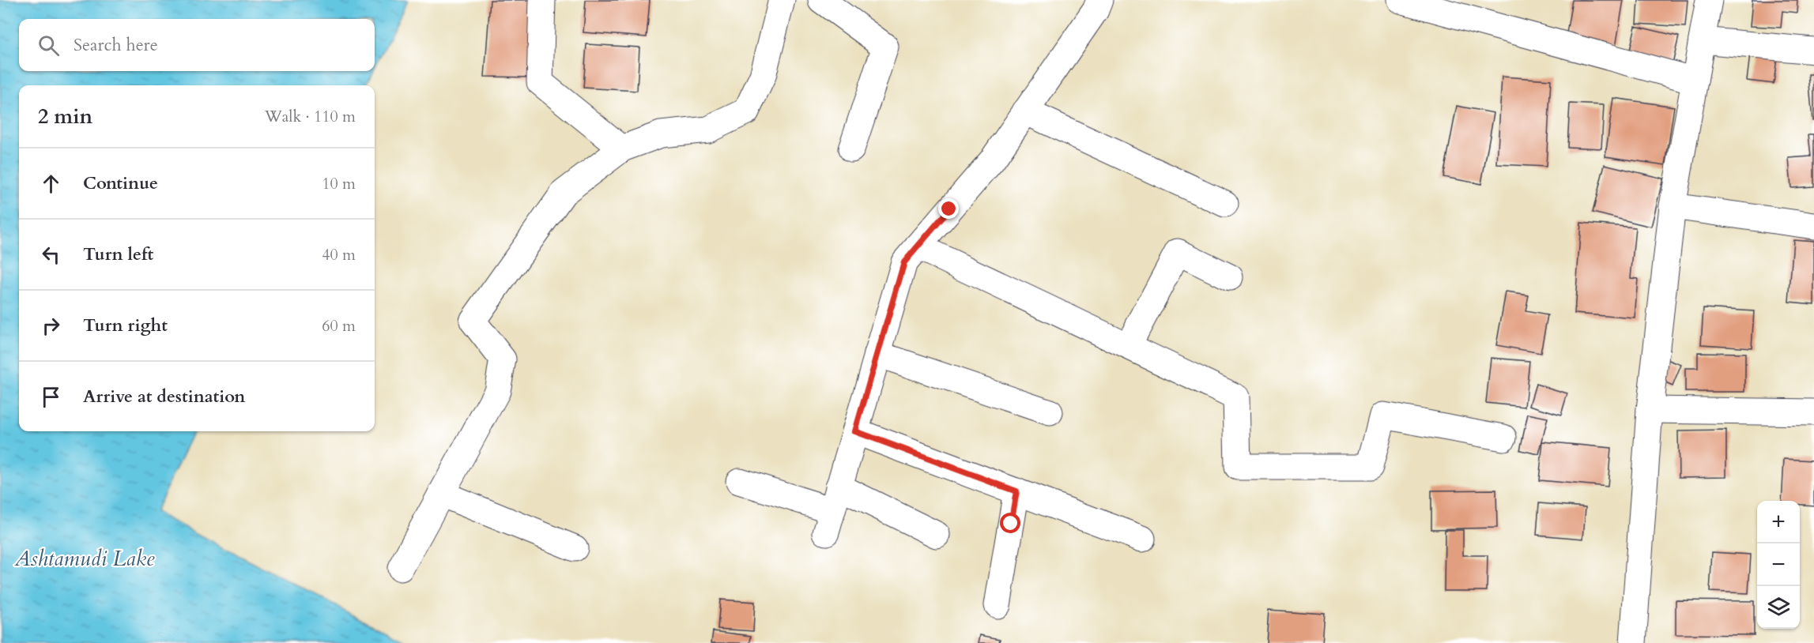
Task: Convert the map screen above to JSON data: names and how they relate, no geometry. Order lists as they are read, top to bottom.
{
  "water": ["Ashtamudi Lake"],
  "page": {
    "search": "Search here",
    "heading": ["2 min", "Walk · 110 m"],
    "list": [
      ["Continue", "10 m"],
      ["Turn left", "40 m"],
      ["Turn right", "60 m"],
      "Arrive at destination"
    ],
    "map_buttons": ["+", "−"]
  }
}
